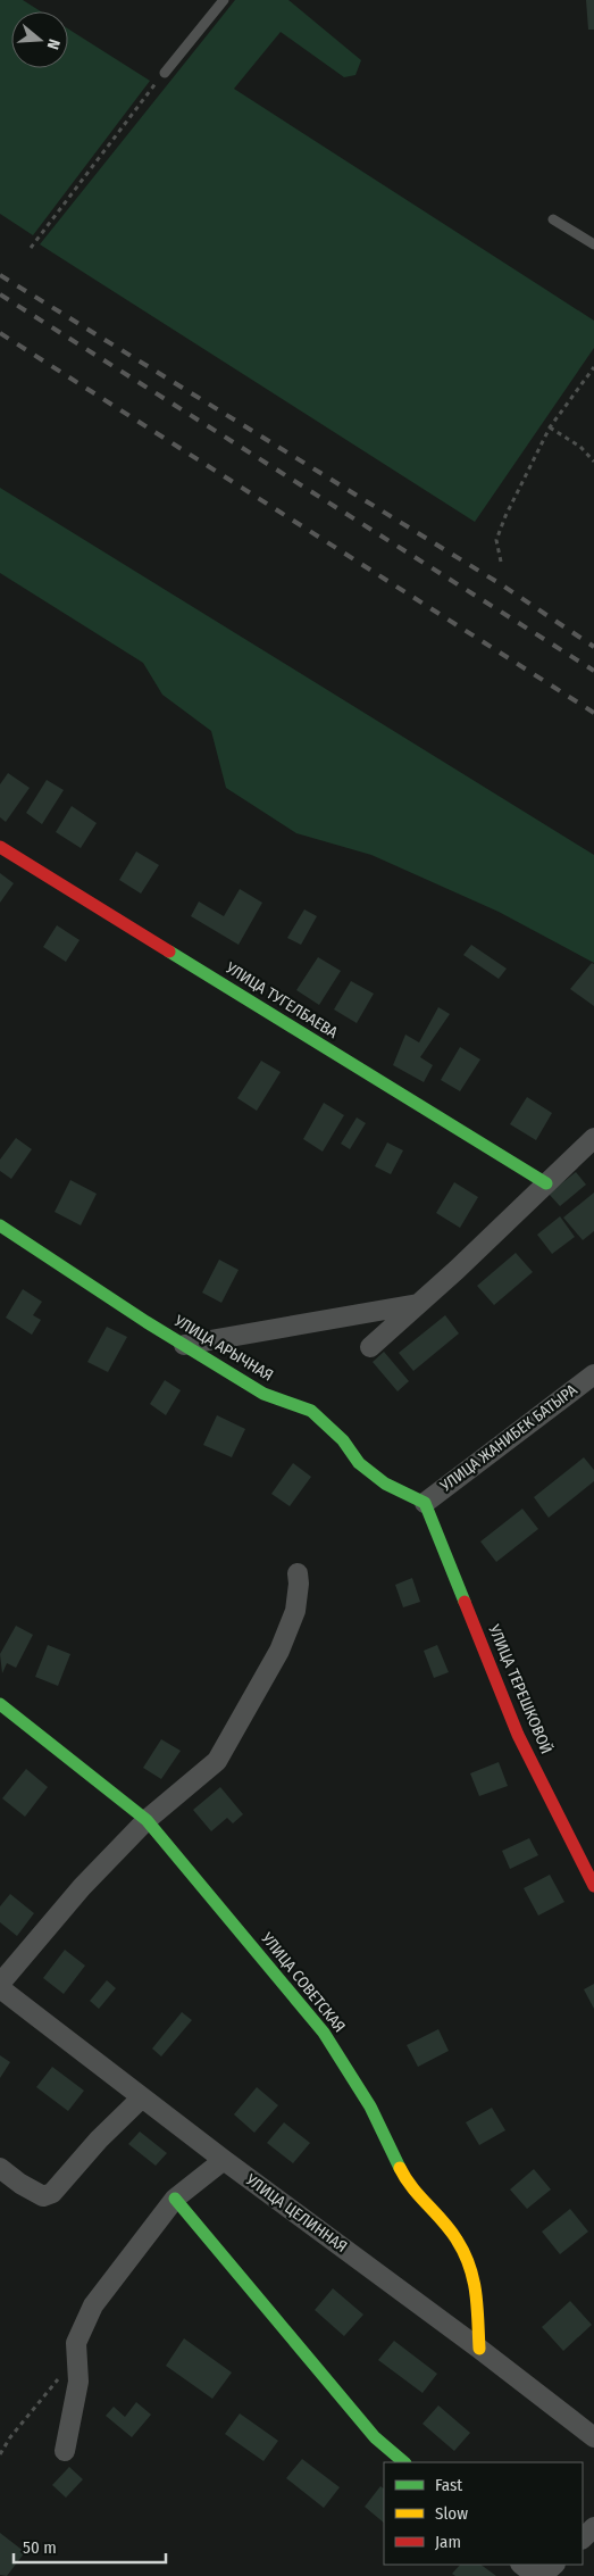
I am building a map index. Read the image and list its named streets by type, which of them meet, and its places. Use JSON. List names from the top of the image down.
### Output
{
  "streets": {
    "street": [
      "УЛИЦА ТУГЕЛБАЕВА",
      "УЛИЦА АРЫЧНАЯ",
      "УЛИЦА ЖАНИБЕК БАТЫРА",
      "УЛИЦА ТЕРЕШКОВОЙ",
      "УЛИЦА СОВЕТСКАЯ",
      "УЛИЦА ЦЕЛИННАЯ"
    ]
  },
  "crossings": [
    ["УЛИЦА АРЫЧНАЯ", "УЛИЦА ЖАНИБЕК БАТЫРА"],
    ["УЛИЦА АРЫЧНАЯ", "УЛИЦА ТЕРЕШКОВОЙ"],
    ["УЛИЦА ЖАНИБЕК БАТЫРА", "УЛИЦА ТЕРЕШКОВОЙ"],
    ["УЛИЦА СОВЕТСКАЯ", "УЛИЦА ЦЕЛИННАЯ"]
  ],
  "legend": ["Fast", "Slow", "Jam"],
  "scale_bar": "50 m",
  "north": "right"
}
